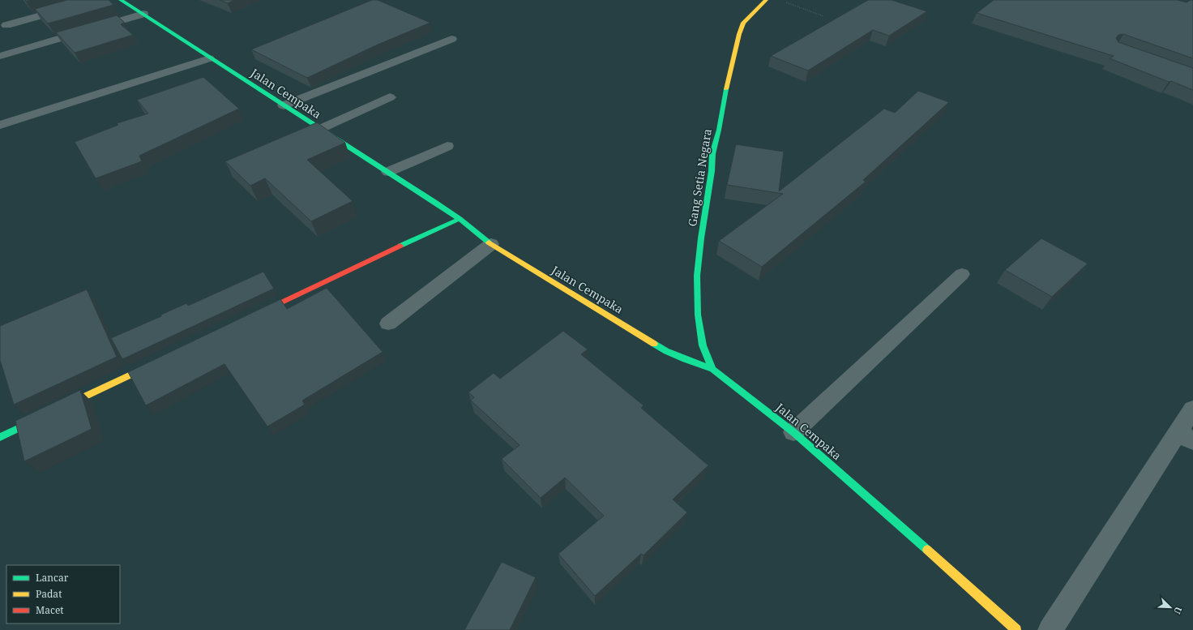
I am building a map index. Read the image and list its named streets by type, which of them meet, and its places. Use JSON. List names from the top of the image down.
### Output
{
  "streets": {
    "street": ["Jalan Cempaka", "Gang Setia Negara"]
  },
  "crossings": [
    ["Jalan Cempaka", "Gang Setia Negara"]
  ],
  "legend": ["Lancar", "Padat", "Macet"],
  "north": "bottom right"
}
